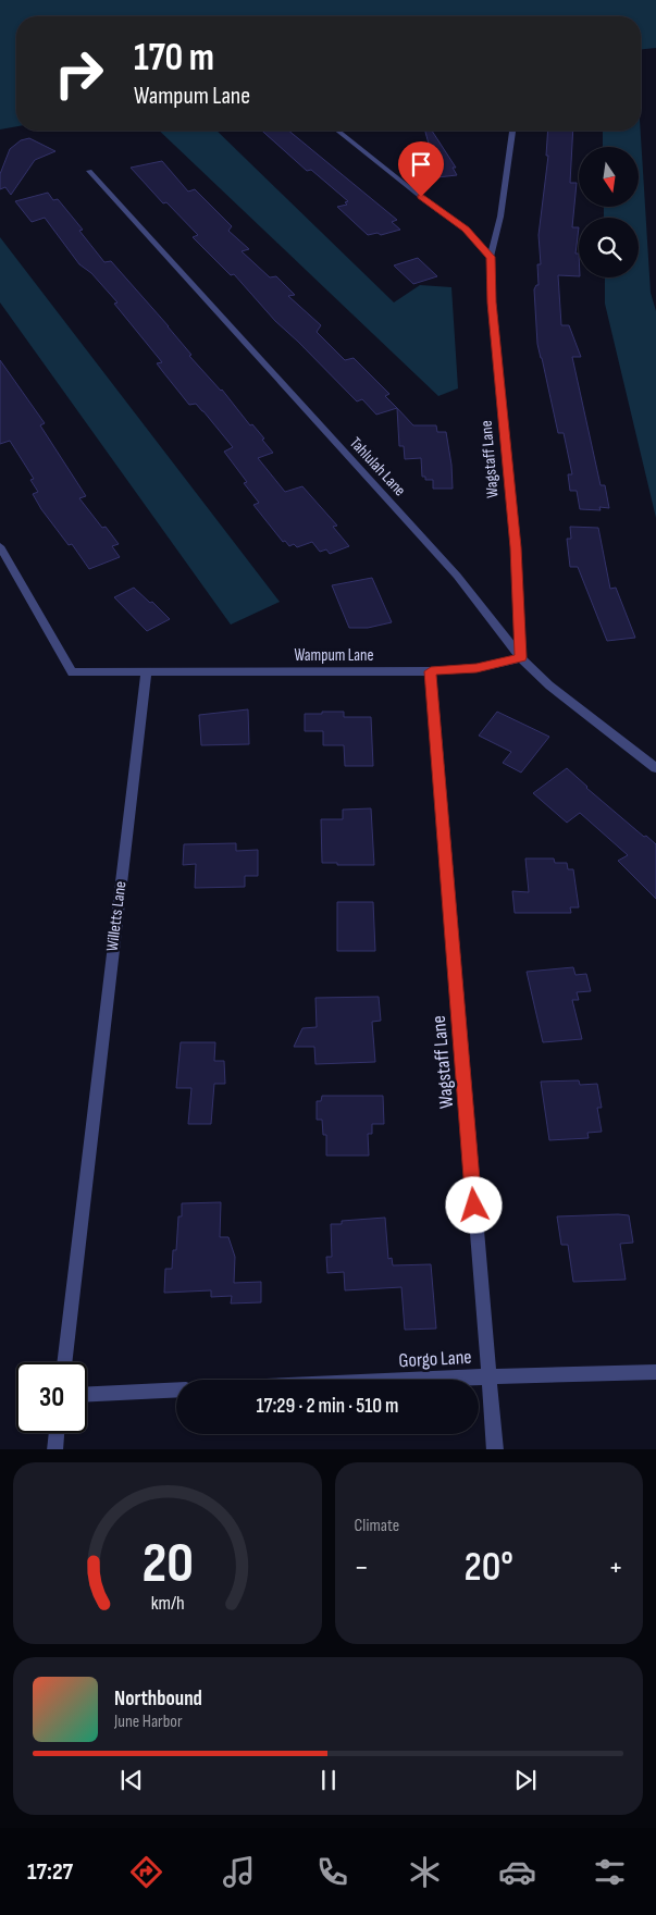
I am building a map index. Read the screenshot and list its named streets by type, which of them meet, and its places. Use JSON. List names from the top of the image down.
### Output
{
  "streets": {
    "street": [
      "Wagstaff Lane",
      "Tahlulah Lane",
      "Wampum Lane",
      "Willetts Lane",
      "Gorgo Lane"
    ]
  },
  "crossings": [
    ["Wagstaff Lane", "Tahlulah Lane"],
    ["Wagstaff Lane", "Wampum Lane"],
    ["Wagstaff Lane", "Gorgo Lane"],
    ["Tahlulah Lane", "Wampum Lane"],
    ["Wampum Lane", "Willetts Lane"]
  ],
  "north": "bottom",
  "page": {
    "turn": ["170 m", "Wampum Lane"],
    "limit": "30",
    "trip": "17:29 · 2 min · 510 m",
    "tile": "Climate",
    "heat": ["−", "20°", "+"],
    "song": ["Northbound", "June Harbor"],
    "tabs": "17:27",
    "gauge": ["20", "km/h"]
  }
}
